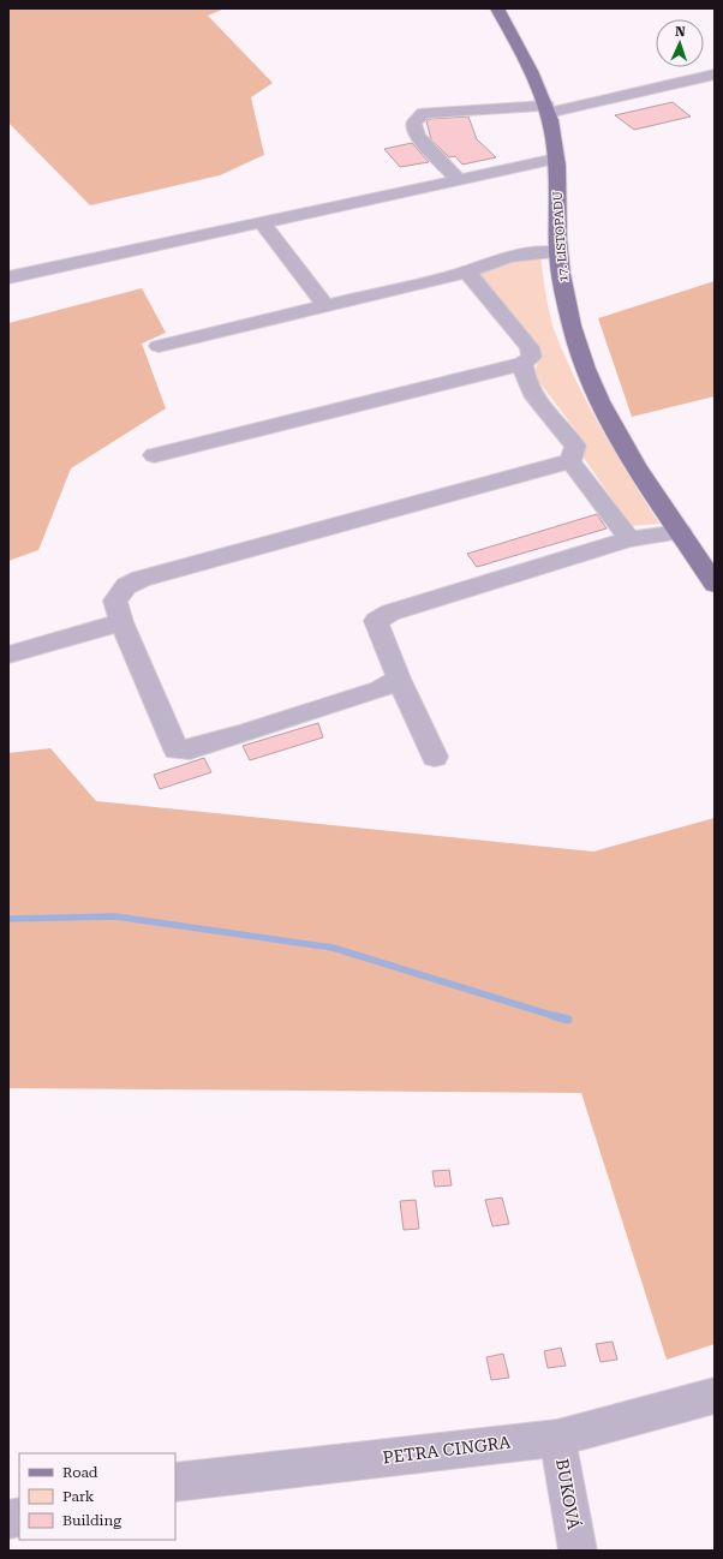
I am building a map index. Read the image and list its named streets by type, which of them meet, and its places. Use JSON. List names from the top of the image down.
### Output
{
  "streets": {
    "main road": ["17. LISTOPADU"],
    "street": ["PETRA CINGRA", "BUKOVÁ"]
  },
  "crossings": [
    ["PETRA CINGRA", "BUKOVÁ"]
  ],
  "legend": ["Road", "Park", "Building"],
  "north": "top"
}
